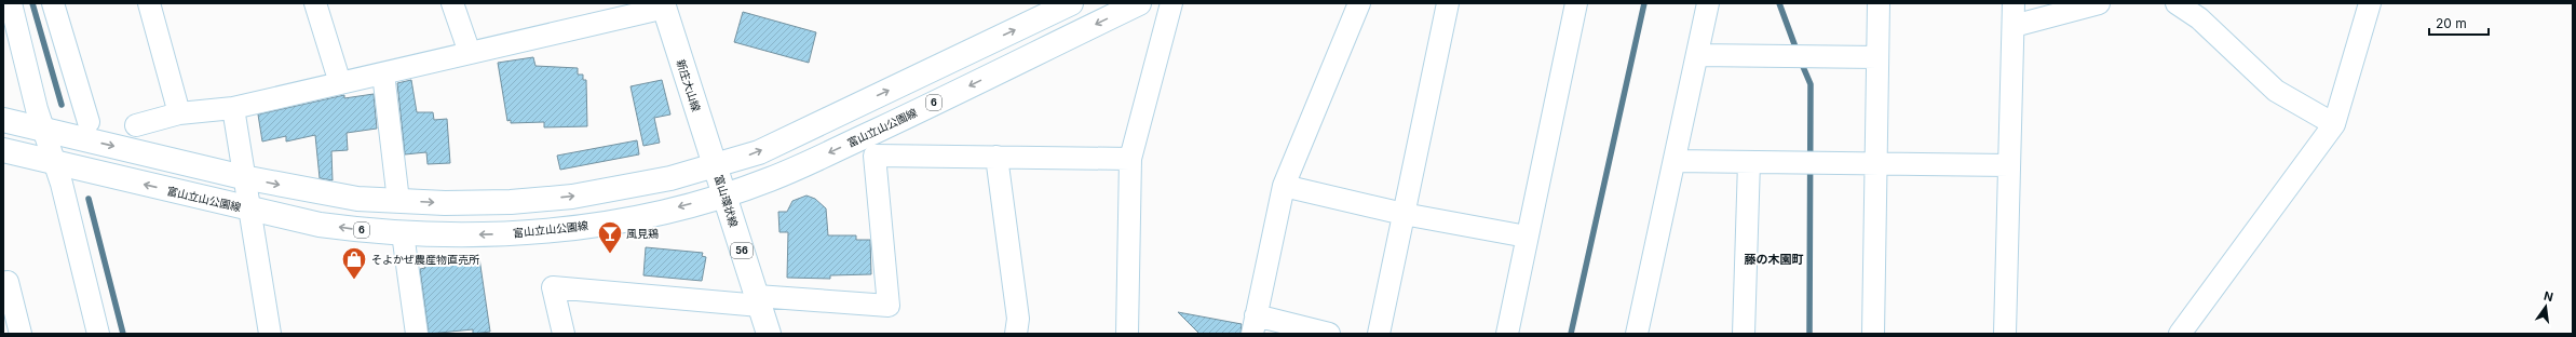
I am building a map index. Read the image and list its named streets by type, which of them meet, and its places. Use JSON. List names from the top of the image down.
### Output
{
  "streets": {
    "main road": [
      "新庄大山線",
      "6",
      "富山立山公園線",
      "富山環状線",
      "56"
    ]
  },
  "crossings": [
    ["新庄大山線", "富山環状線"],
    ["富山立山公園線", "富山環状線"]
  ],
  "districts": ["藤の木園町"],
  "places": {
    "bar": ["風見鶏"],
    "shop": ["そよかぜ農産物直売所"]
  },
  "scale_bar": "20 m",
  "north": "top"
}
